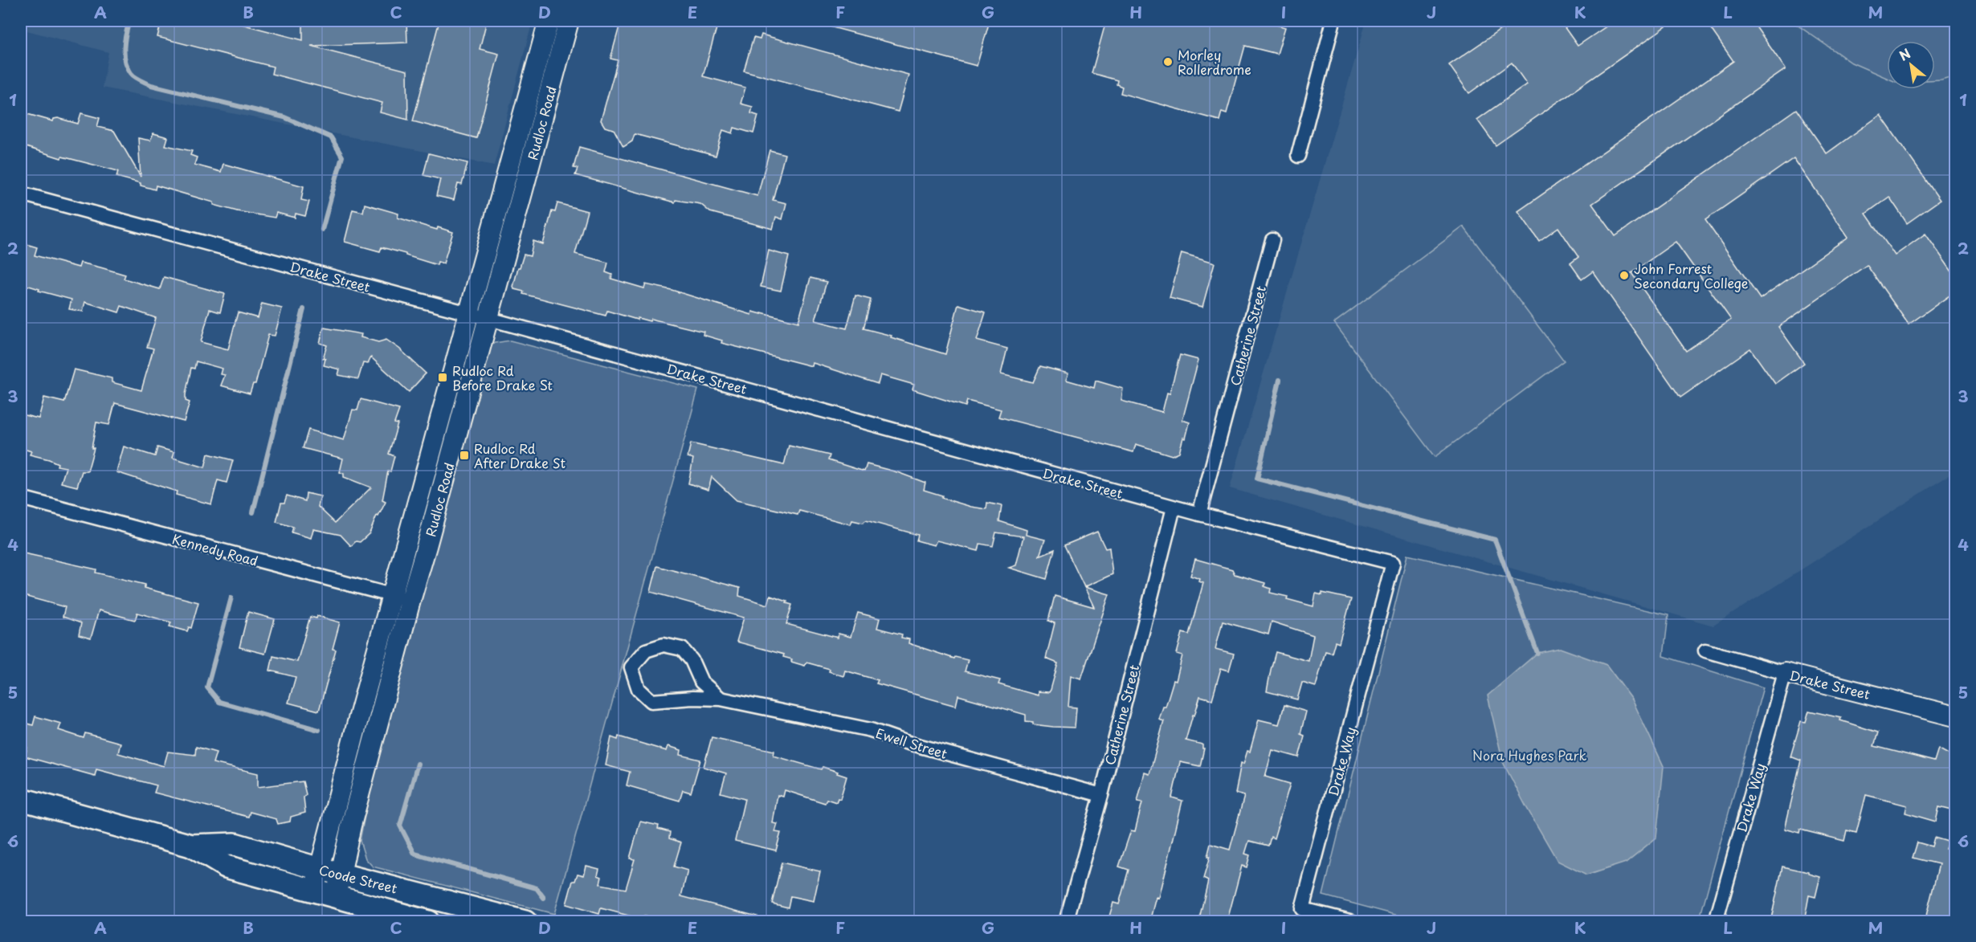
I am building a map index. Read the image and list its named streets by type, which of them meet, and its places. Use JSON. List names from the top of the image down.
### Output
{
  "streets": {
    "main road": ["Rudloc Road", "Drake Street", "Coode Street"],
    "street": [
      "Catherine Street",
      "Kennedy Road",
      "Ewell Street",
      "Drake Way"
    ]
  },
  "crossings": [
    ["Rudloc Road", "Drake Street"],
    ["Rudloc Road", "Kennedy Road"],
    ["Rudloc Road", "Coode Street"],
    ["Drake Street", "Catherine Street"],
    ["Drake Street", "Drake Way"],
    ["Catherine Street", "Ewell Street"]
  ],
  "parks": ["Nora Hughes Park"],
  "places": {
    "other": ["Morley Rollerdrome", "John Forrest Secondary College"],
    "transit": ["Rudloc Rd Before Drake St", "Rudloc Rd After Drake St"]
  },
  "north": "top left",
  "grid": {
    "columns": [
      "A",
      "B",
      "C",
      "D",
      "E",
      "F",
      "G",
      "H",
      "I",
      "J",
      "K",
      "L",
      "M"
    ],
    "rows": [
      "1",
      "2",
      "3",
      "4",
      "5",
      "6"
    ]
  }
}
